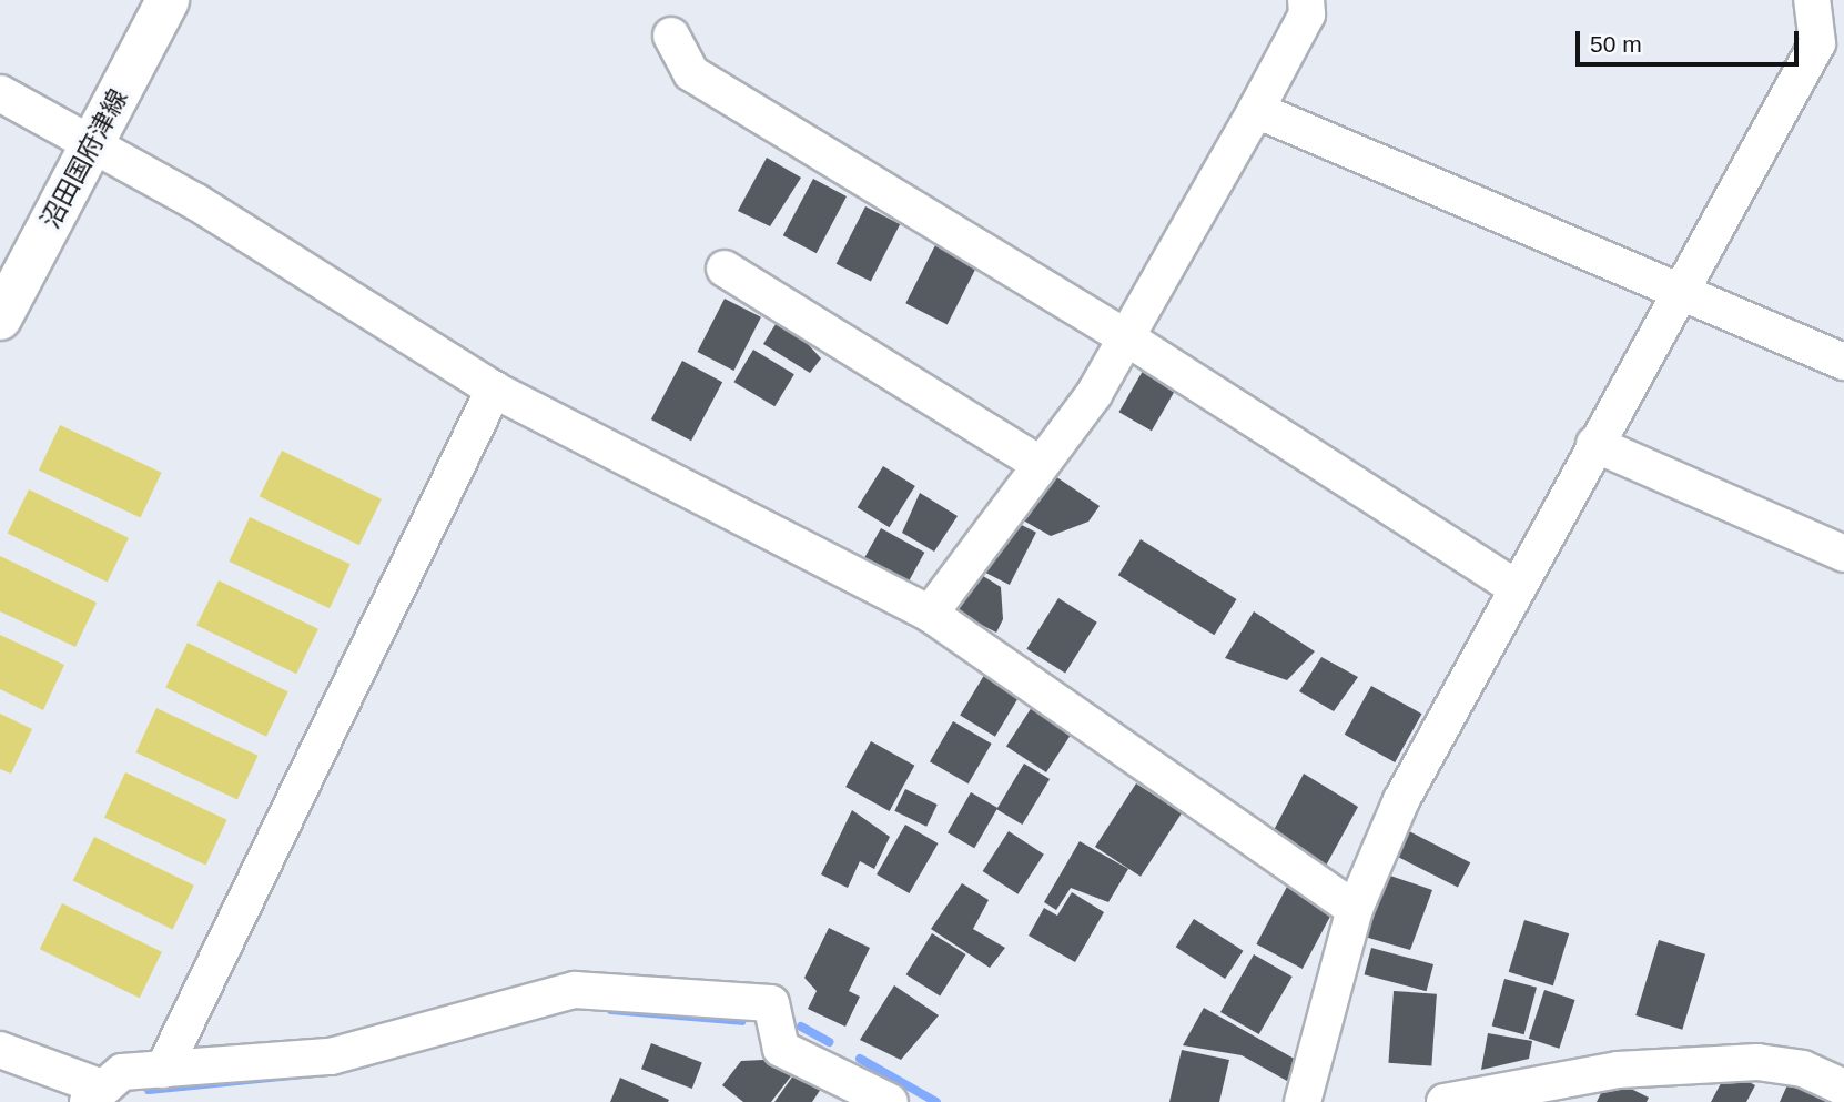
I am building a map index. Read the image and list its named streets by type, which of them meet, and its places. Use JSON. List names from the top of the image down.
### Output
{
  "streets": {
    "main road": ["沼田国府津線"]
  },
  "scale_bar": "50 m"
}
